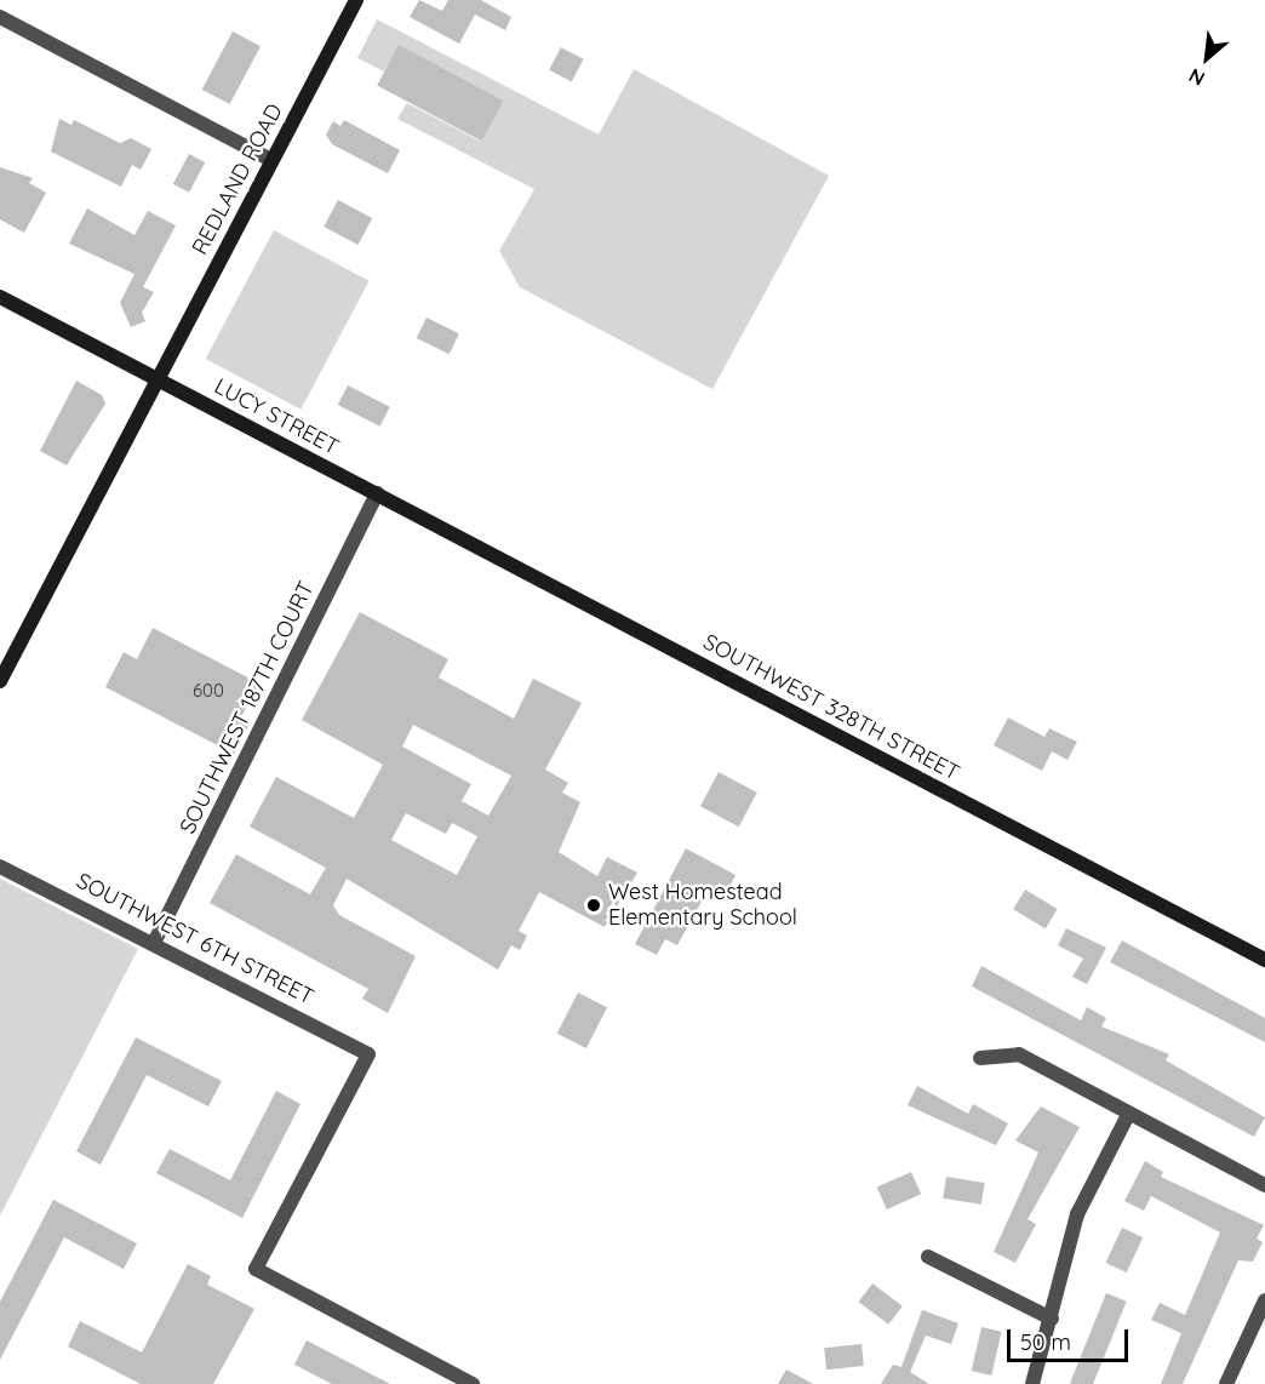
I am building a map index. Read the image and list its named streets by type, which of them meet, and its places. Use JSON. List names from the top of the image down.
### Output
{
  "streets": {
    "street": [
      "REDLAND ROAD",
      "LUCY STREET",
      "SOUTHWEST 187TH COURT",
      "SOUTHWEST 328TH STREET",
      "SOUTHWEST 6TH STREET"
    ]
  },
  "crossings": [
    ["REDLAND ROAD", "LUCY STREET"],
    ["LUCY STREET", "SOUTHWEST 187TH COURT"],
    ["LUCY STREET", "SOUTHWEST 328TH STREET"],
    ["SOUTHWEST 187TH COURT", "SOUTHWEST 328TH STREET"],
    ["SOUTHWEST 187TH COURT", "SOUTHWEST 6TH STREET"]
  ],
  "places": ["West Homestead Elementary School"],
  "house_numbers": ["600"],
  "scale_bar": "50 m",
  "north": "bottom left"
}
